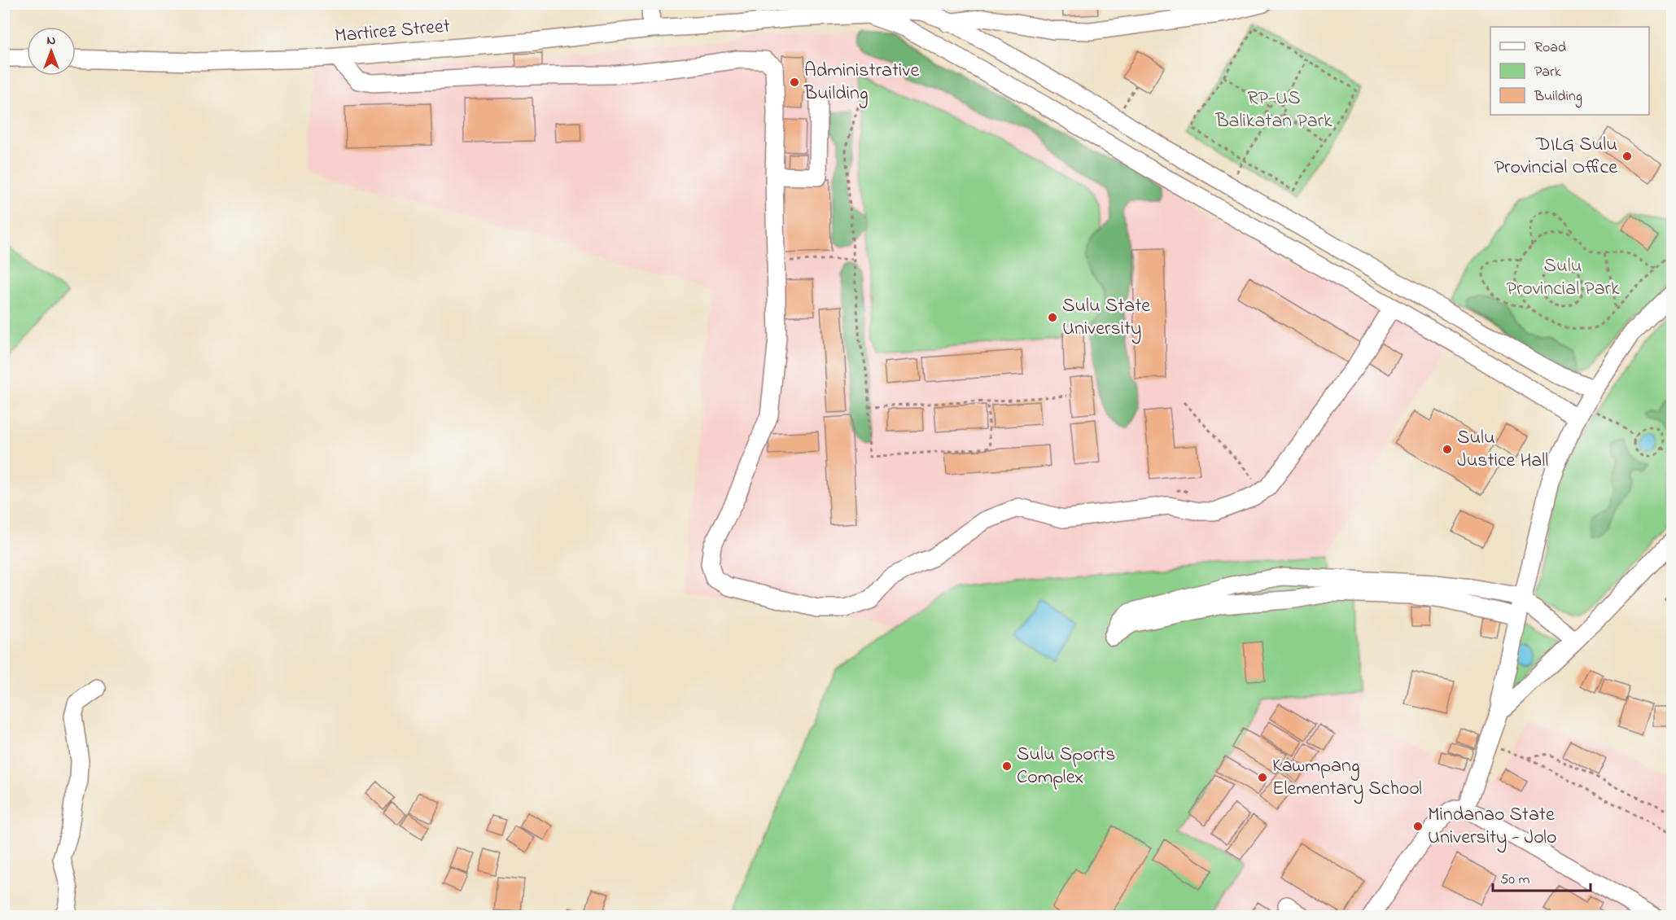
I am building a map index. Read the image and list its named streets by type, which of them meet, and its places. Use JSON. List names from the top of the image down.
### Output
{
  "streets": {
    "street": ["Martirez Street"]
  },
  "parks": ["RP-US Balikatan Park", "Sulu Provincial Park"],
  "places": [
    "Administrative Building",
    "DILG Sulu Provincial Office",
    "Sulu State University",
    "Sulu Justice Hall",
    "Sulu Sports Complex",
    "Kawmpang Elementary School",
    "Mindanao State University - Jolo"
  ],
  "legend": ["Road", "Park", "Building"],
  "scale_bar": "50 m",
  "north": "top"
}
